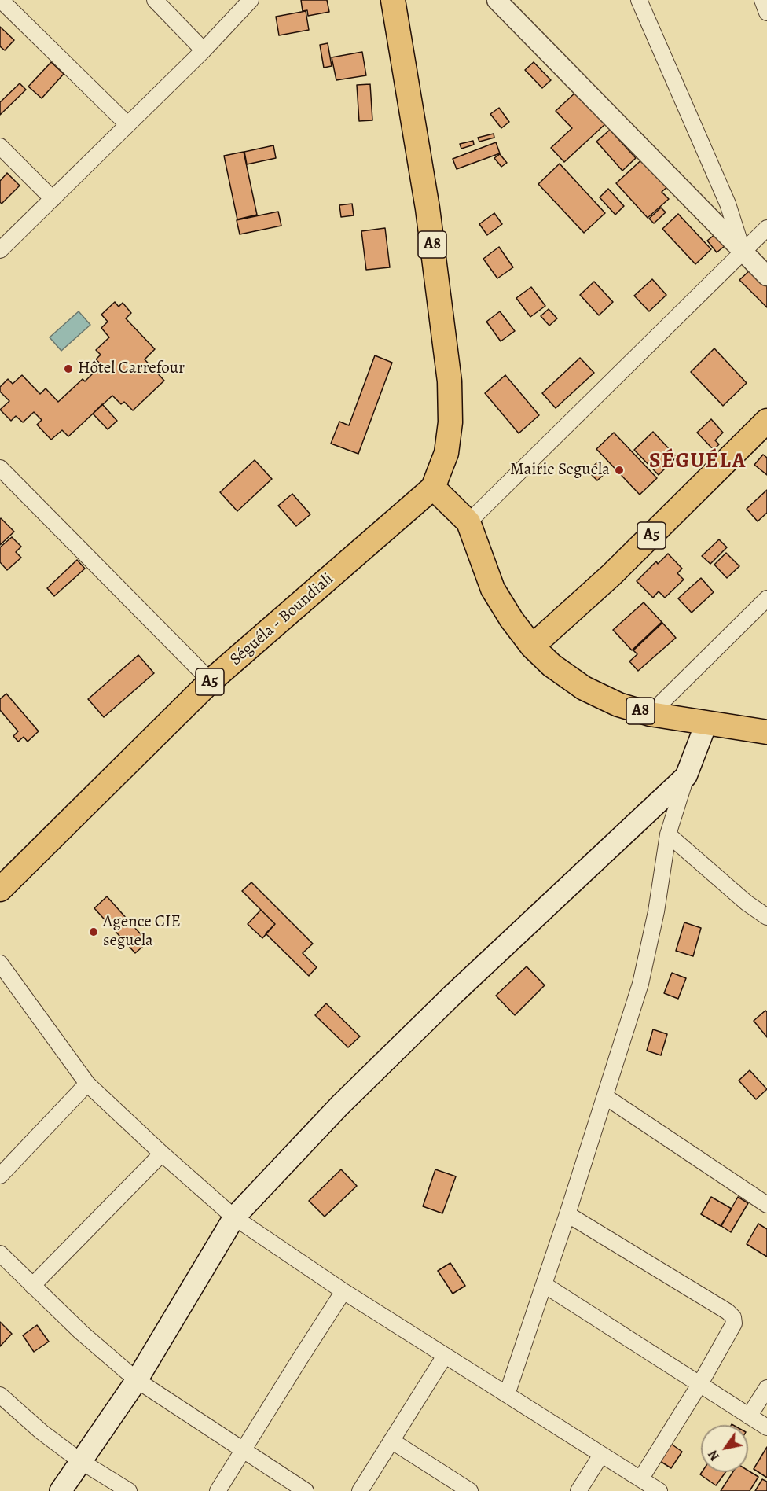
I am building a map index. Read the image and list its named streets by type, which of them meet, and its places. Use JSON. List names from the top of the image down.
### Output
{
  "streets": {
    "main road": ["A8", "A5", "Séguéla - Boundiali"]
  },
  "crossings": [
    ["A8", "A5"],
    ["A8", "Séguéla - Boundiali"]
  ],
  "districts": ["SÉGUÉLA"],
  "places": ["Hôtel Carrefour", "Mairie Seguela", "Agence CIE seguela"],
  "north": "bottom left"
}
